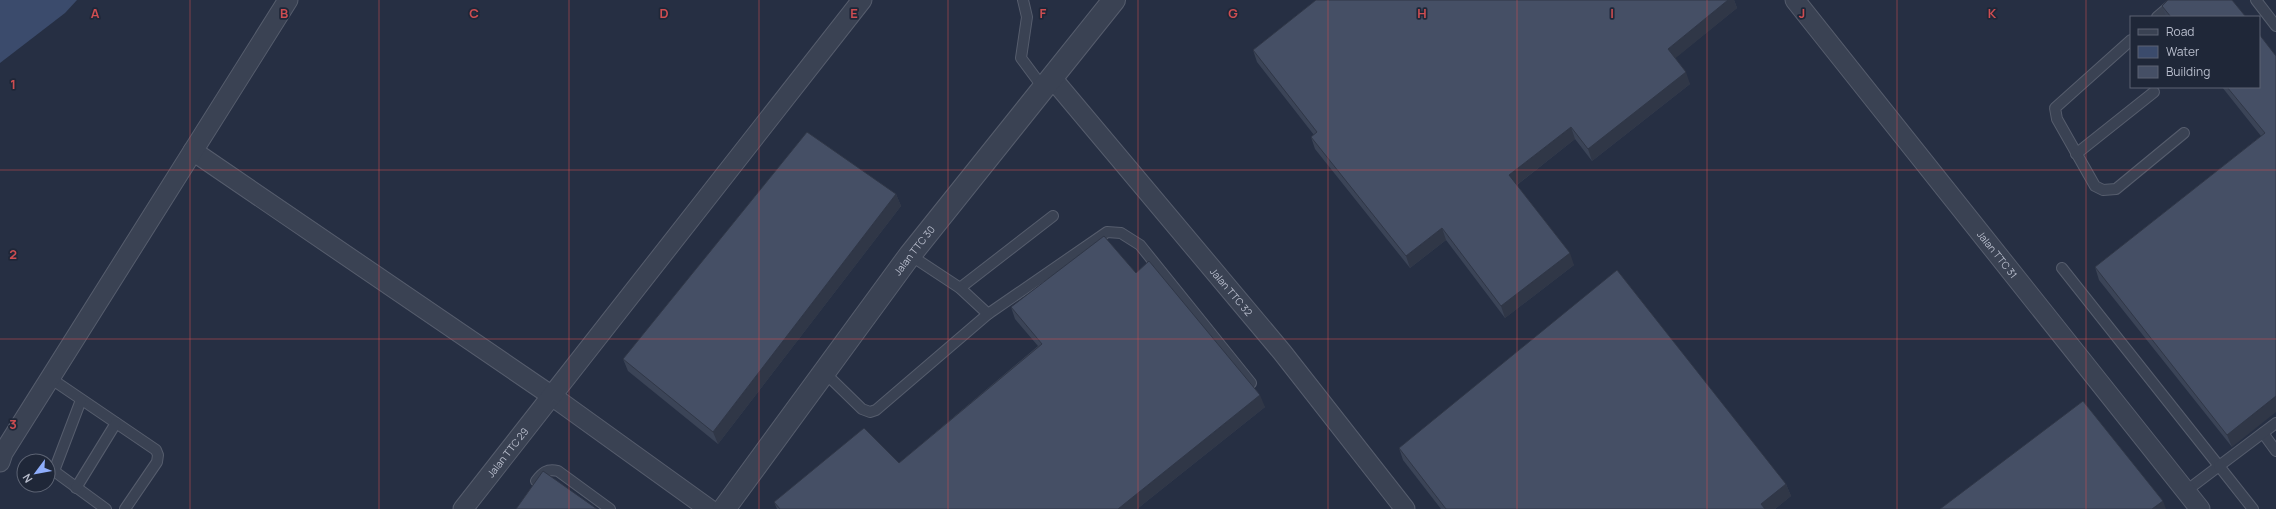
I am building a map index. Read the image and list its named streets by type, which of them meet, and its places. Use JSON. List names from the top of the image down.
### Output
{
  "streets": {
    "street": [
      "Jalan TTC 30",
      "Jalan TTC 31",
      "Jalan TTC 32",
      "Jalan TTC 29"
    ]
  },
  "crossings": [
    ["Jalan TTC 30", "Jalan TTC 32"]
  ],
  "legend": ["Road", "Water", "Building"],
  "north": "bottom left",
  "grid": {
    "columns": [
      "A",
      "B",
      "C",
      "D",
      "E",
      "F",
      "G",
      "H",
      "I",
      "J",
      "K"
    ],
    "rows": ["1", "2", "3"]
  }
}
